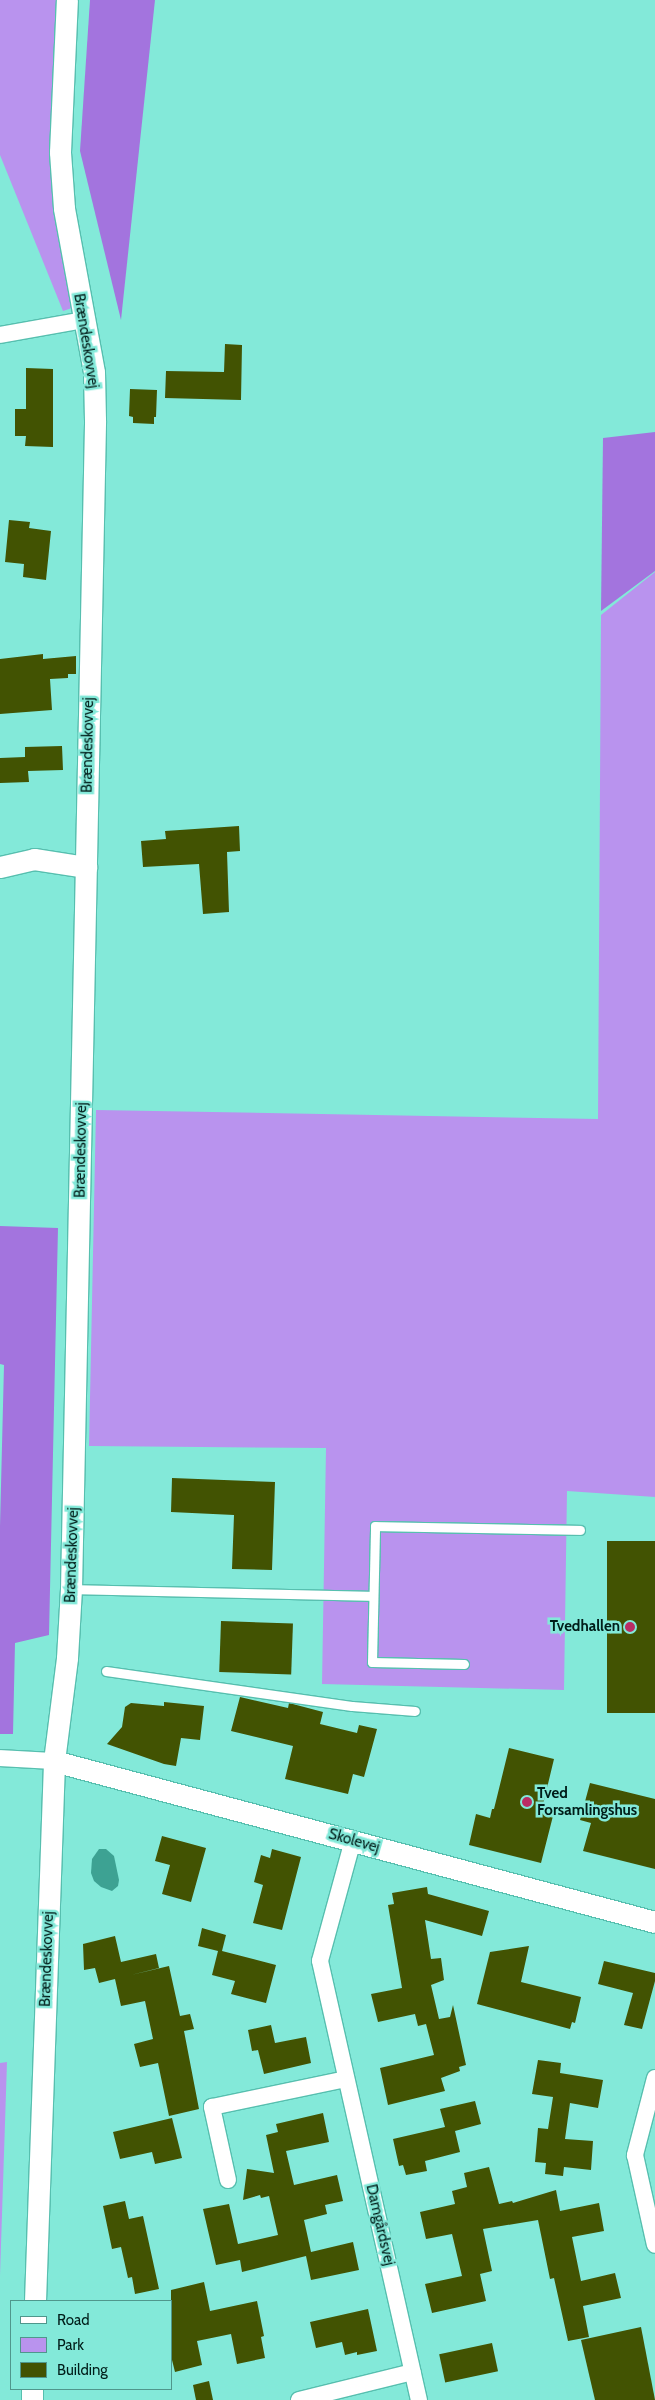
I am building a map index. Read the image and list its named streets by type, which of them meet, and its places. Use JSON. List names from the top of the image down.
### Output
{
  "streets": {
    "street": ["Brændeskovvej", "Skolevej", "Damgårdsvej"]
  },
  "crossings": [
    ["Brændeskovvej", "Skolevej"],
    ["Skolevej", "Damgårdsvej"]
  ],
  "places": ["Tvedhallen", "Tved Forsamlingshus"],
  "legend": ["Road", "Park", "Building"]
}
